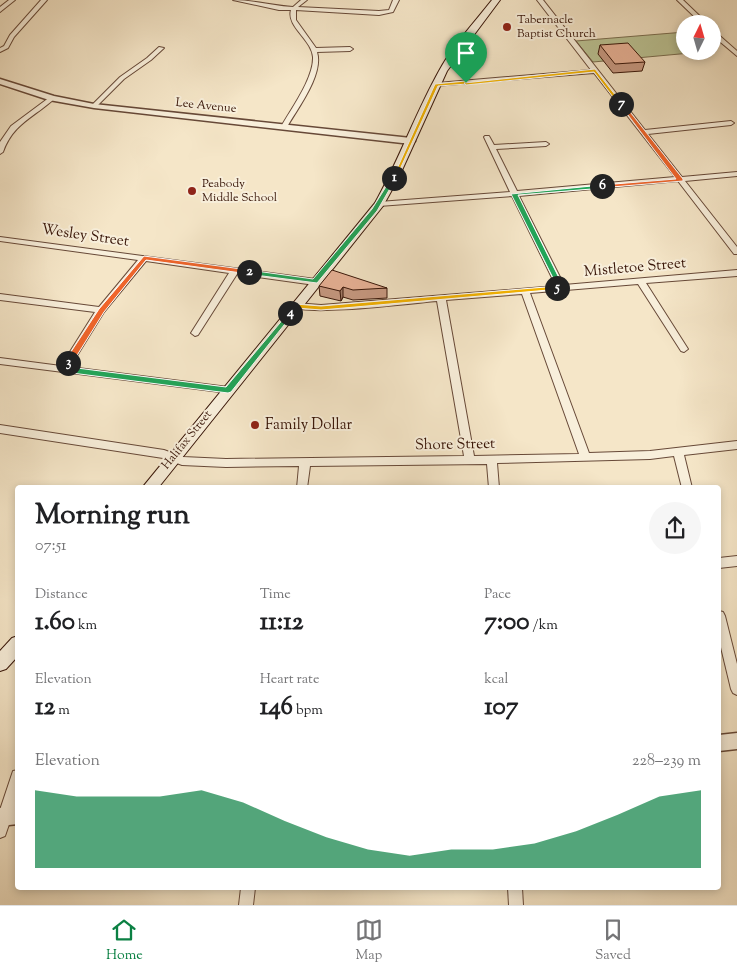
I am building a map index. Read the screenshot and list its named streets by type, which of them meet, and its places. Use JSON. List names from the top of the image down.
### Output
{
  "streets": {
    "main road": ["Halifax Street"],
    "street": [
      "Lee Avenue",
      "Wesley Street",
      "Mistletoe Street",
      "Shore Street"
    ]
  },
  "crossings": [
    ["Lee Avenue", "Halifax Street"],
    ["Wesley Street", "Halifax Street"],
    ["Mistletoe Street", "Halifax Street"],
    ["Halifax Street", "Shore Street"]
  ],
  "places": ["Tabernacle Baptist Church", "Peabody Middle School", "Family Dollar"],
  "north": "top",
  "page": {
    "pins": [
      "7",
      "1",
      "6",
      "2",
      "5",
      "4",
      "3"
    ],
    "heading": ["Morning run", "07:51"],
    "stats": [
      ["Distance", "1.60 km"],
      ["Time", "11:12"],
      ["Pace", "7:00 /km"],
      ["Elevation", "12 m"],
      ["Heart rate", "146 bpm"],
      ["kcal", "107"]
    ],
    "chart": ["Elevation", "228–239 m"],
    "tabs": ["Home", "Map", "Saved"]
  }
}
